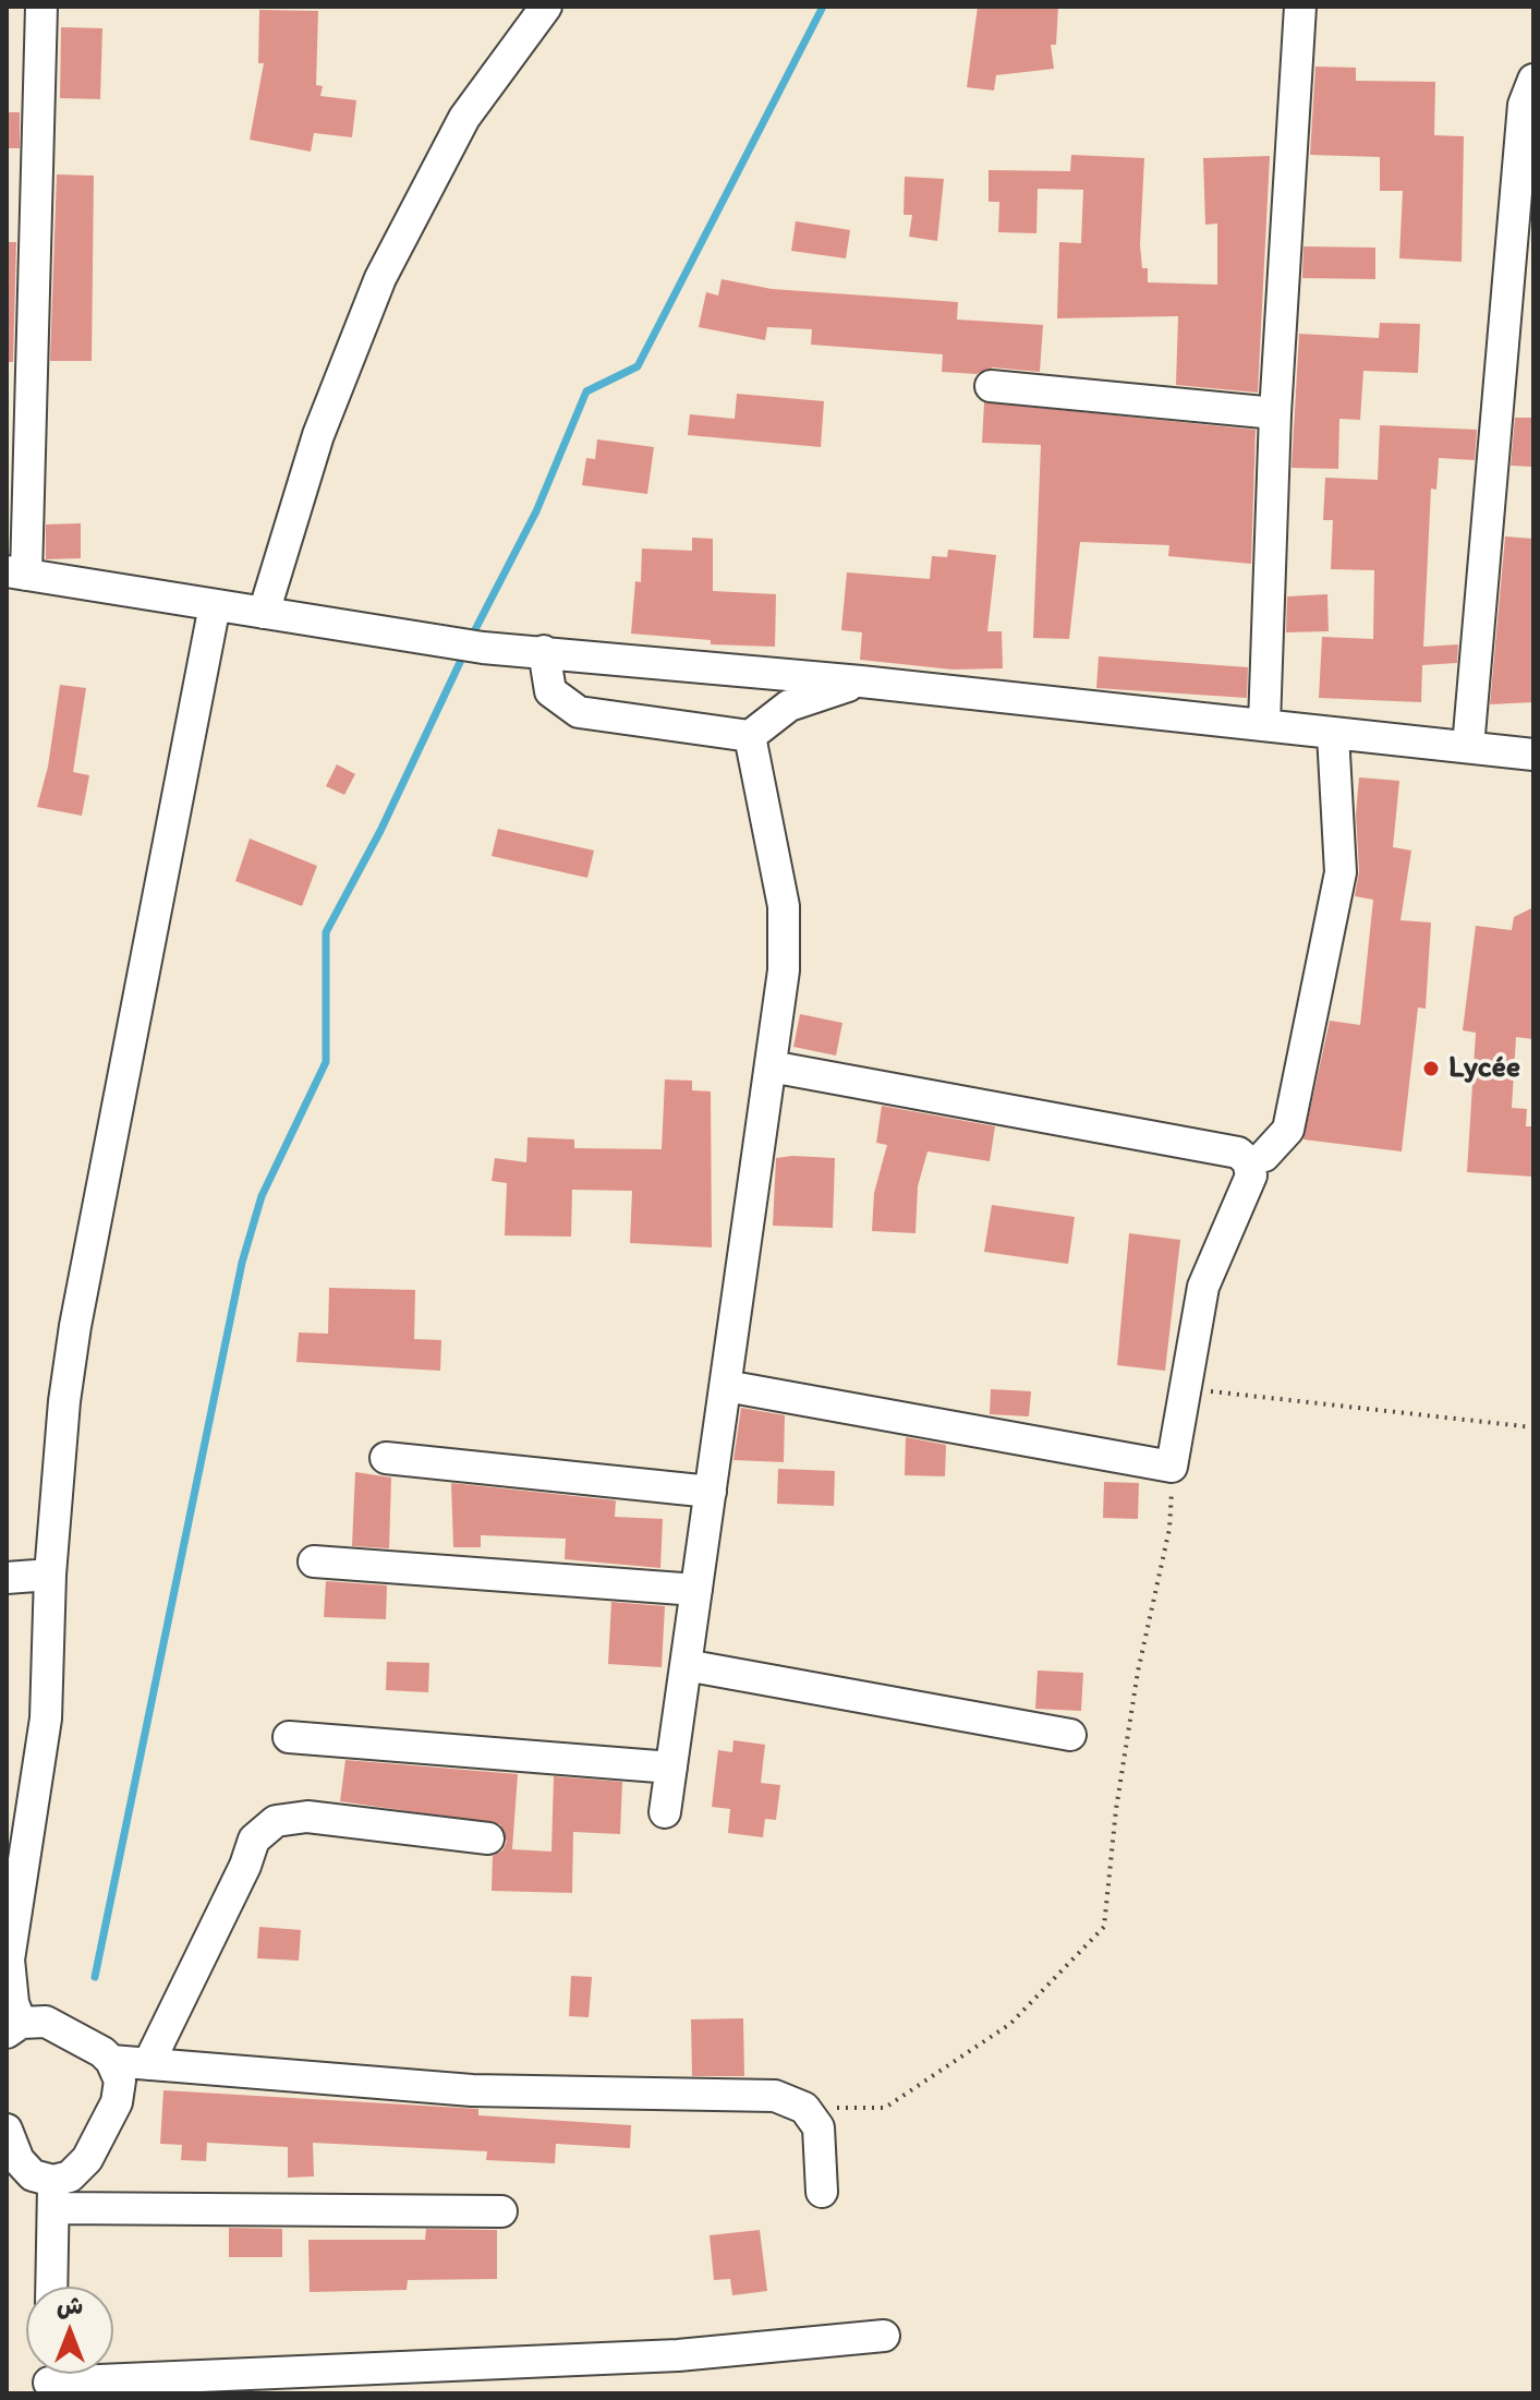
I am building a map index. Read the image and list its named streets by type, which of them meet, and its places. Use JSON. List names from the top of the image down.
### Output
{
  "places": ["Lycée"],
  "north": "top"
}
